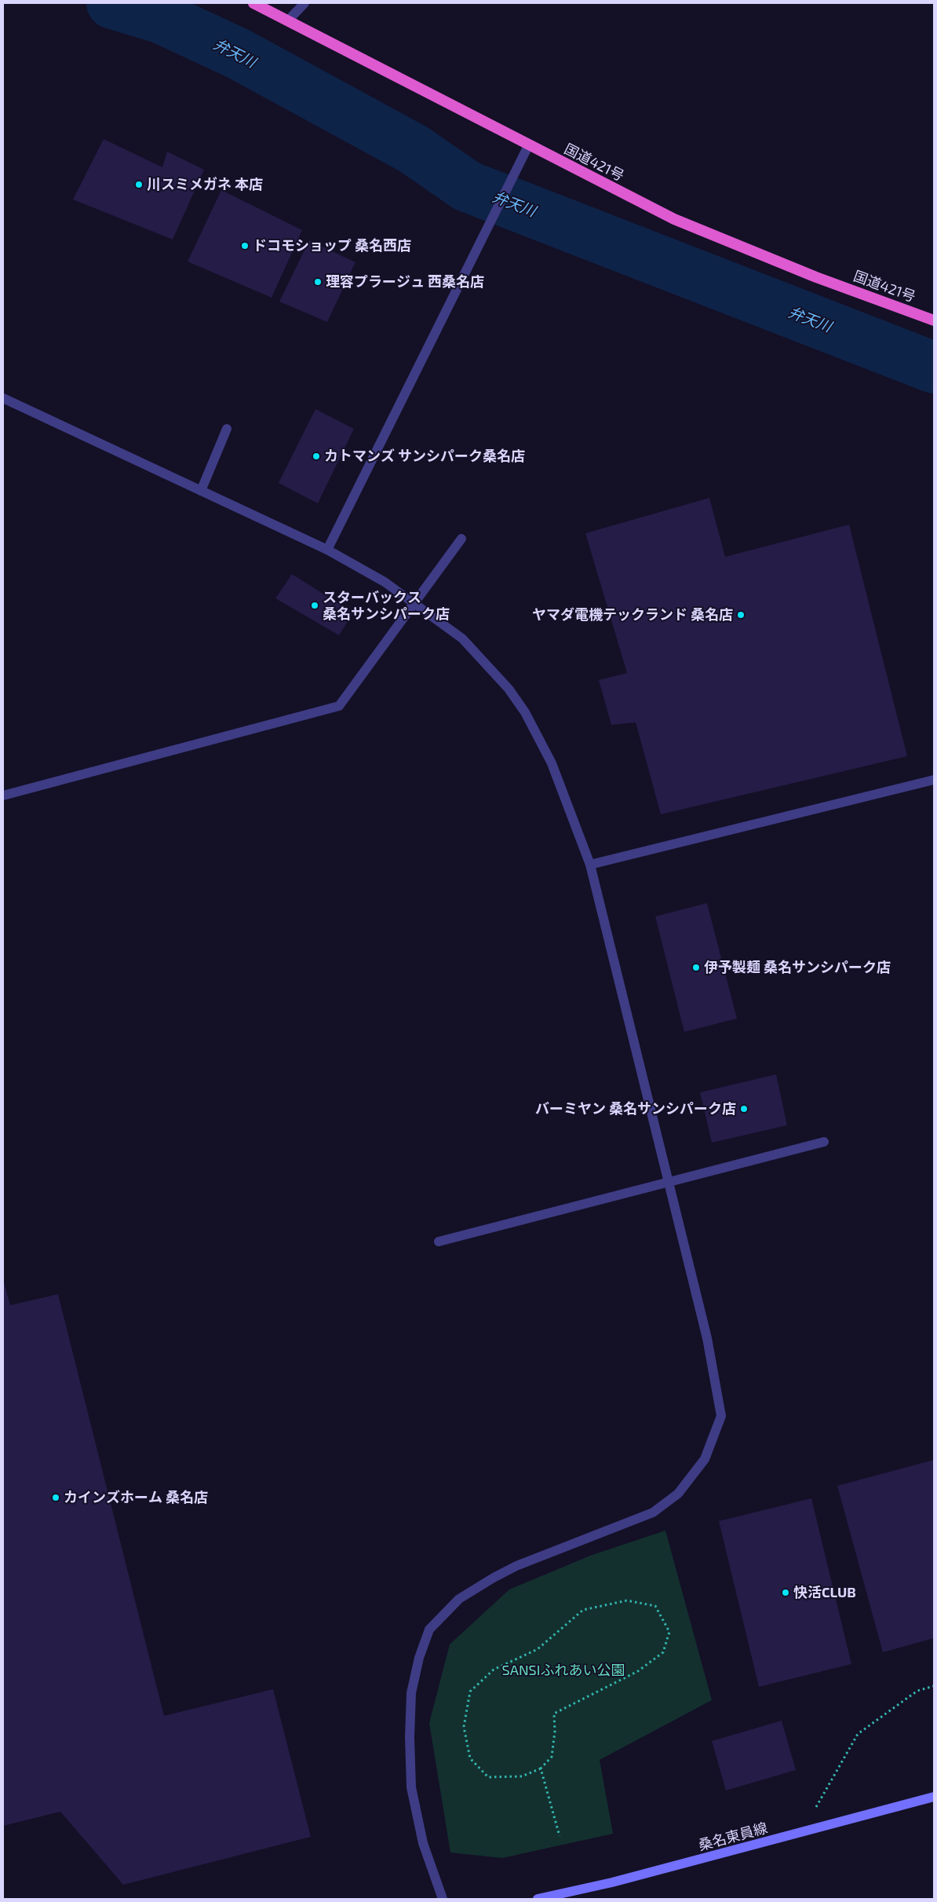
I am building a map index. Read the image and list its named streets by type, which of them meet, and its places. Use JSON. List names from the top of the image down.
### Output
{
  "streets": {
    "highway": ["国道421号"],
    "main road": ["桑名東員線"]
  },
  "water": ["弁天川"],
  "parks": ["SANSIふれあい公園"],
  "places": [
    "川スミメガネ 本店",
    "ドコモショップ 桑名西店",
    "理容プラージュ 西桑名店",
    "カトマンズ サンシパーク桑名店",
    "スターバックス 桑名サンシパーク店",
    "ヤマダ電機テックランド 桑名店",
    "伊予製麺 桑名サンシパーク店",
    "バーミヤン 桑名サンシパーク店",
    "カインズホーム 桑名店",
    "快活CLUB"
  ]
}
